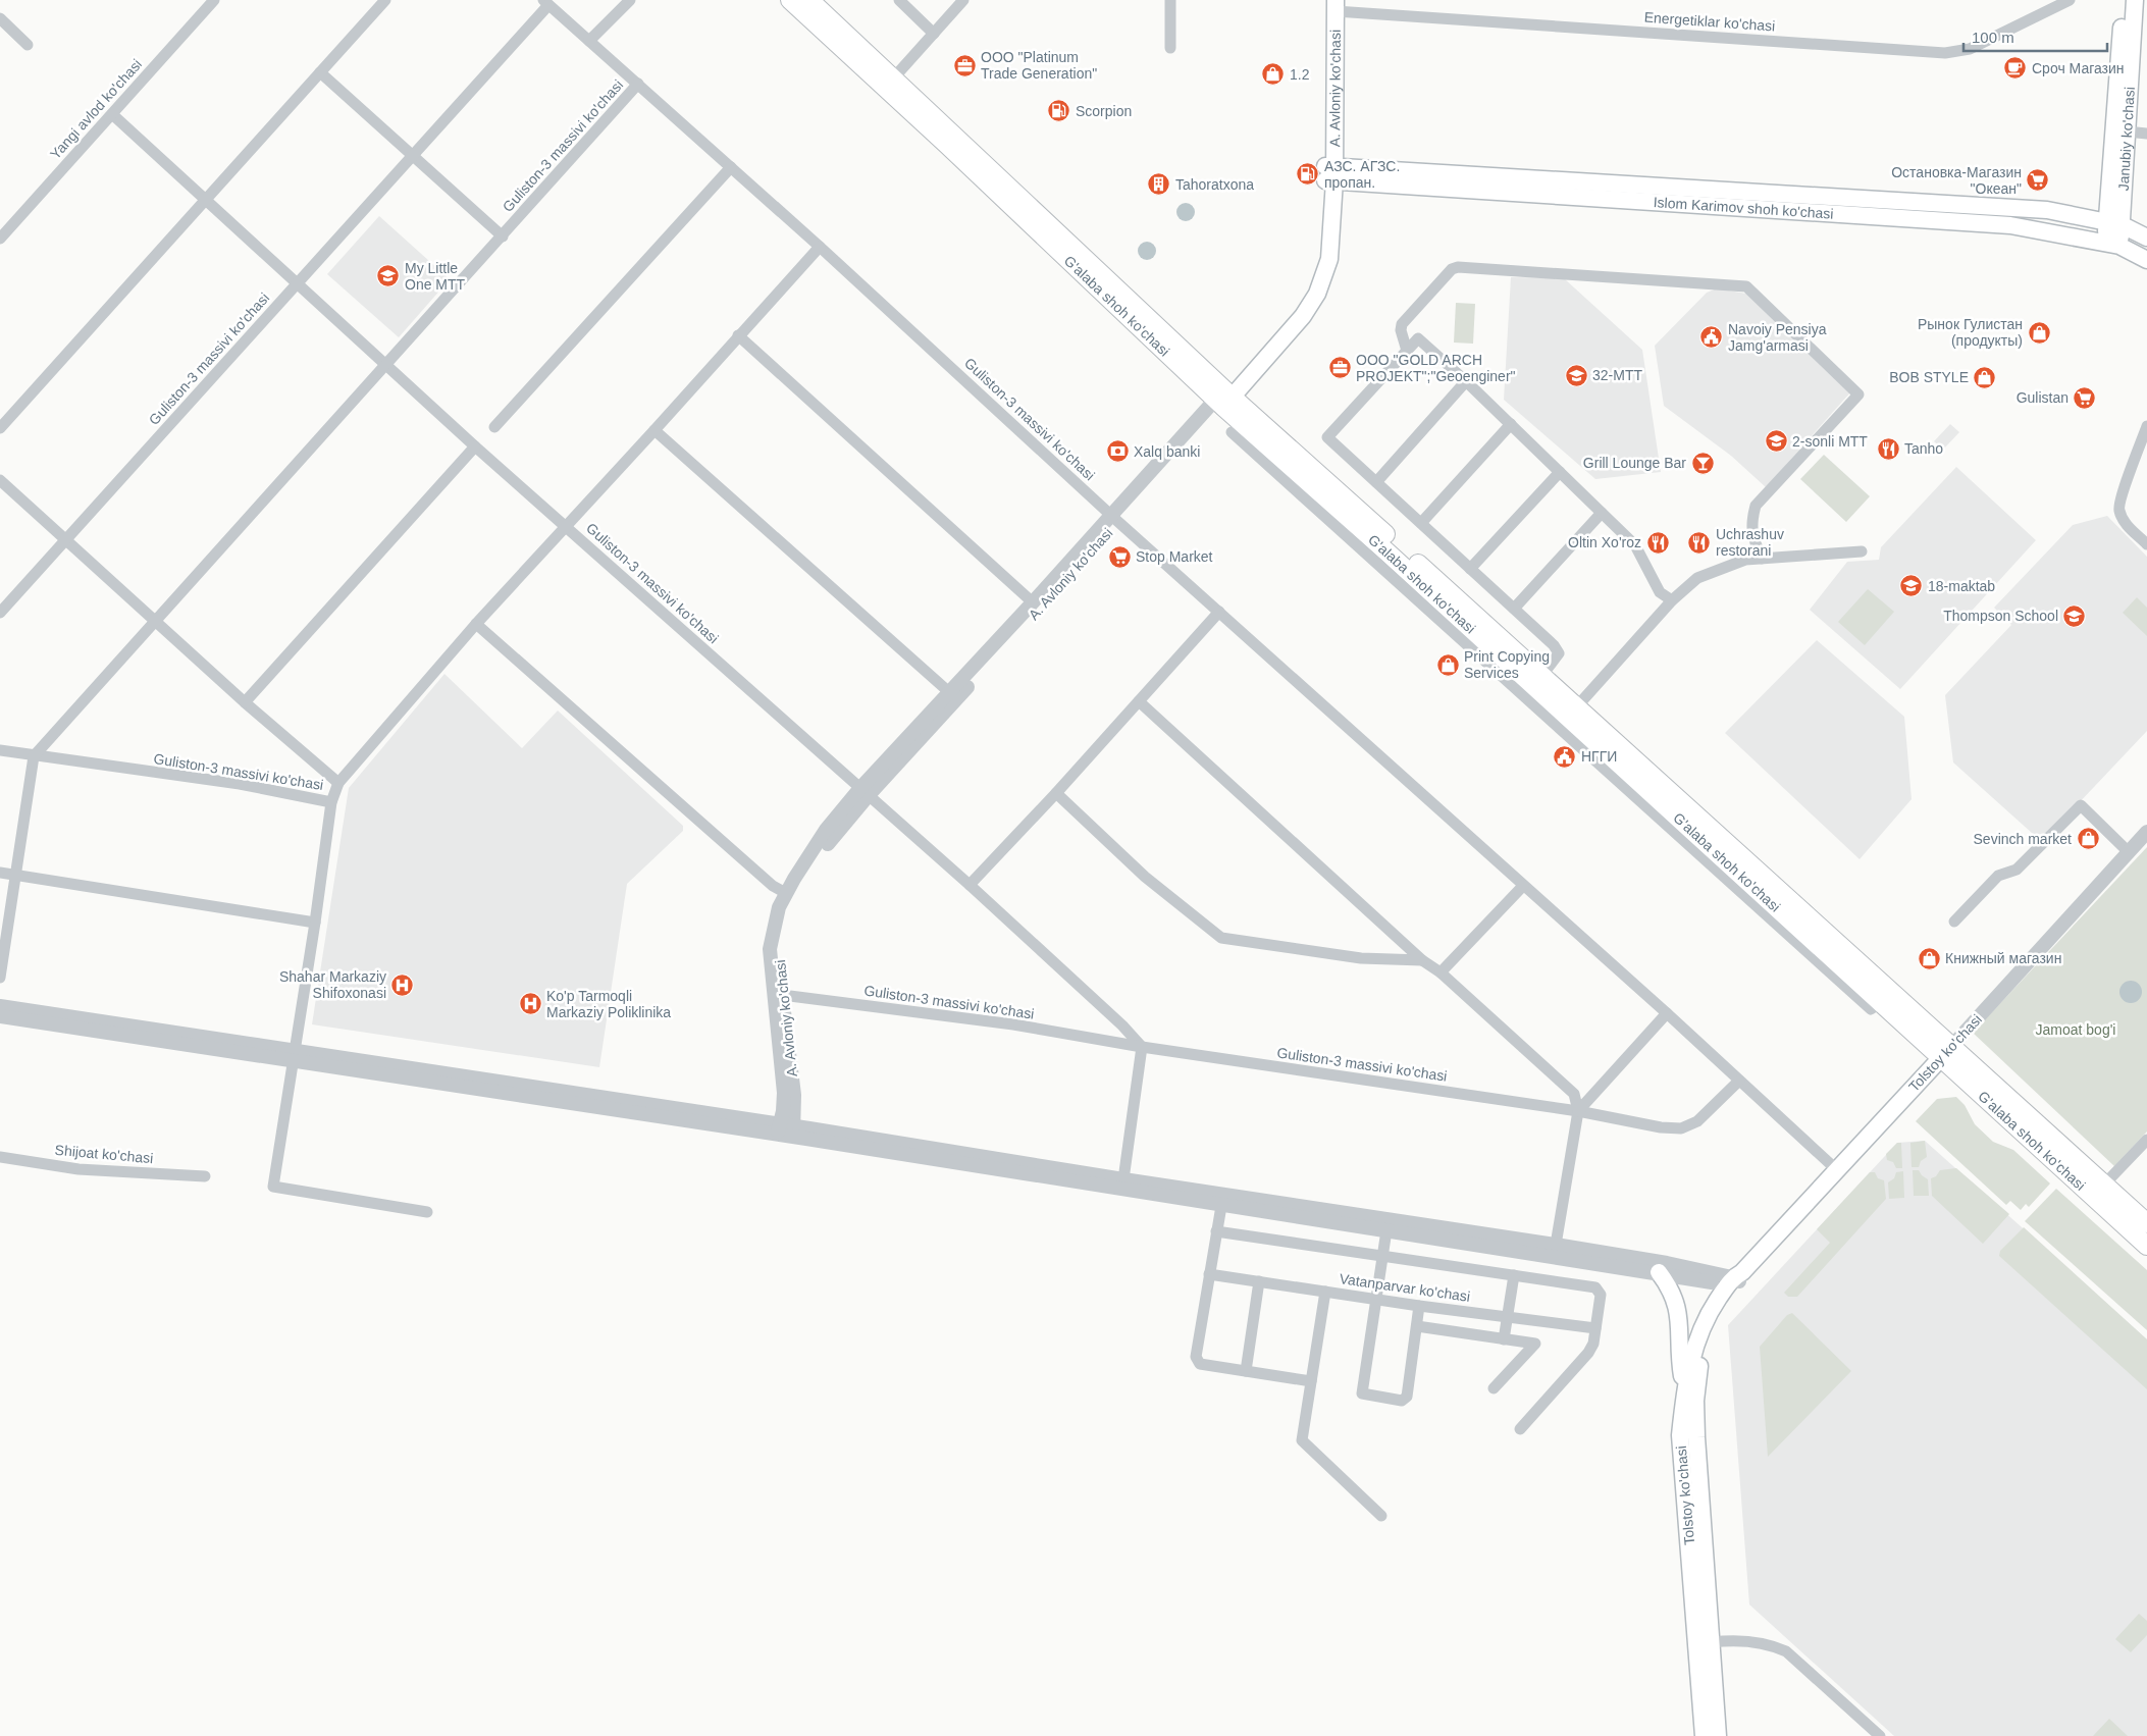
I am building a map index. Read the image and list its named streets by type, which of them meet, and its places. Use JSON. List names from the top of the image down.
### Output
{
  "streets": {
    "main road": [
      "A. Avloniy ko'chasi",
      "Janubiy ko'chasi",
      "Islom Karimov shoh ko'chasi",
      "G'alaba shoh ko'chasi",
      "Tolstoy ko'chasi"
    ],
    "street": [
      "Energetiklar ko'chasi",
      "Yangi avlod ko'chasi",
      "Guliston-3 massivi ko'chasi",
      "Shijoat ko'chasi",
      "Vatanparvar ko'chasi"
    ]
  },
  "crossings": [
    ["Energetiklar ko'chasi", "A. Avloniy ko'chasi"],
    ["A. Avloniy ko'chasi", "Guliston-3 massivi ko'chasi"],
    ["A. Avloniy ko'chasi", "Islom Karimov shoh ko'chasi"],
    ["A. Avloniy ko'chasi", "G'alaba shoh ko'chasi"],
    ["Yangi avlod ko'chasi", "Guliston-3 massivi ko'chasi"],
    ["Janubiy ko'chasi", "Islom Karimov shoh ko'chasi"],
    ["Guliston-3 massivi ko'chasi", "Tolstoy ko'chasi"],
    ["G'alaba shoh ko'chasi", "Tolstoy ko'chasi"]
  ],
  "parks": ["Jamoat bog'i"],
  "places": {
    "office": ["OOO \"Platinum Trade Generation\"", "ООО \"GOLD ARCH PROJEKT\";\"Geoenginer\""],
    "cafe": ["Сроч Магазин"],
    "shop": [
      "1.2",
      "Рынок Гулистан (продукты)",
      "BOB STYLE",
      "Print Copying Services",
      "Sevinch market",
      "Книжный магазин"
    ],
    "fuel station": ["Scorpion", "АЗС. АГЗС. пропан."],
    "supermarket": ["Остановка-Магазин \"Океан\"", "Gulistan", "Stop Market"],
    "building": ["Tahoratxona"],
    "school or university": [
      "My Little One MTT",
      "32-MTT",
      "2-sonli MTT",
      "18-maktab",
      "Thompson School"
    ],
    "public building": ["Navoiy Pensiya Jamg'armasi", "НГГИ"],
    "restaurant": ["Tanho", "Oltin Xo'roz", "Uchrashuv restorani"],
    "bank": ["Xalq banki"],
    "bar": ["Grill Lounge Bar"],
    "hospital": ["Shahar Markaziy Shifoxonasi", "Ko'p Tarmoqli Markaziy Poliklinika"]
  },
  "scale_bar": "100 m"
}
